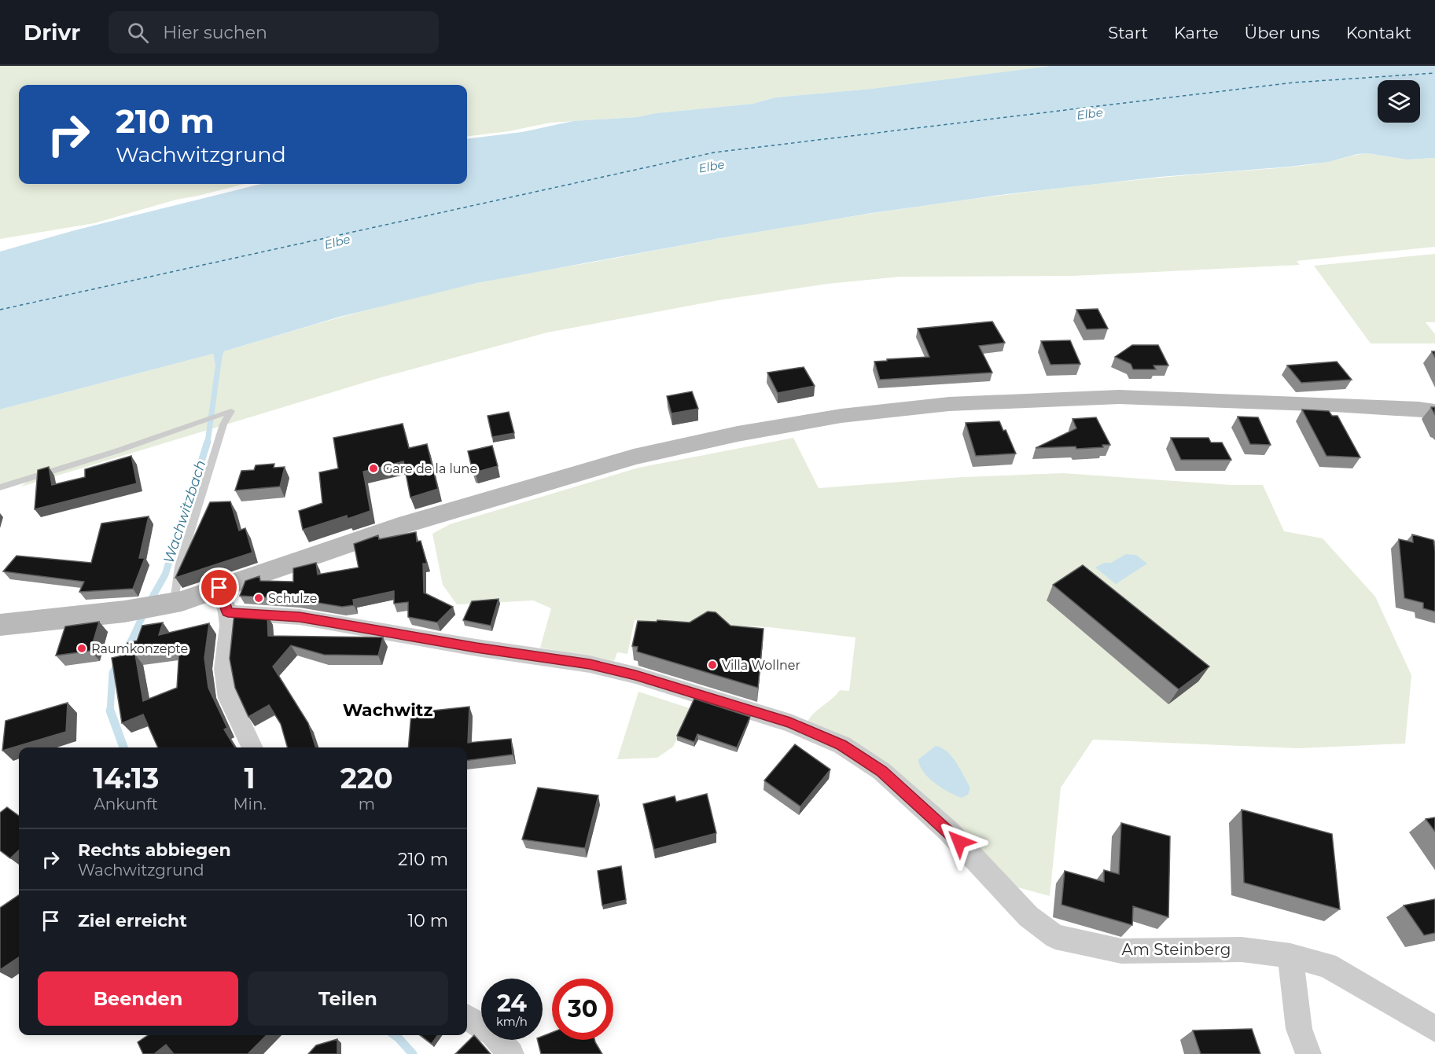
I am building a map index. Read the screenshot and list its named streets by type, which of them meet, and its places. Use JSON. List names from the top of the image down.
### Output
{
  "streets": {
    "street": ["Am Steinberg"]
  },
  "districts": ["Wachwitz"],
  "water": ["Elbe", "Wachwitzbach"],
  "places": [
    "Gare de la lune",
    "Schulze",
    "Raumkonzepte",
    "Villa Wollner"
  ],
  "page": {
    "header": "Drivr",
    "search": "Hier suchen",
    "nav": [
      "Start",
      "Karte",
      "Über uns",
      "Kontakt"
    ],
    "turn": ["210 m", "Wachwitzgrund"],
    "eta": [
      "14:13",
      "Ankunft",
      "1",
      "Min.",
      "220",
      "m"
    ],
    "list": [
      {
        "name": "Rechts abbiegen",
        "note": "Wachwitzgrund",
        "value": "210 m"
      },
      {
        "name": "Ziel erreicht",
        "value": "10 m"
      }
    ],
    "buttons": ["Beenden", "Teilen"],
    "speed": "24 km/h",
    "limit": "30"
  }
}
